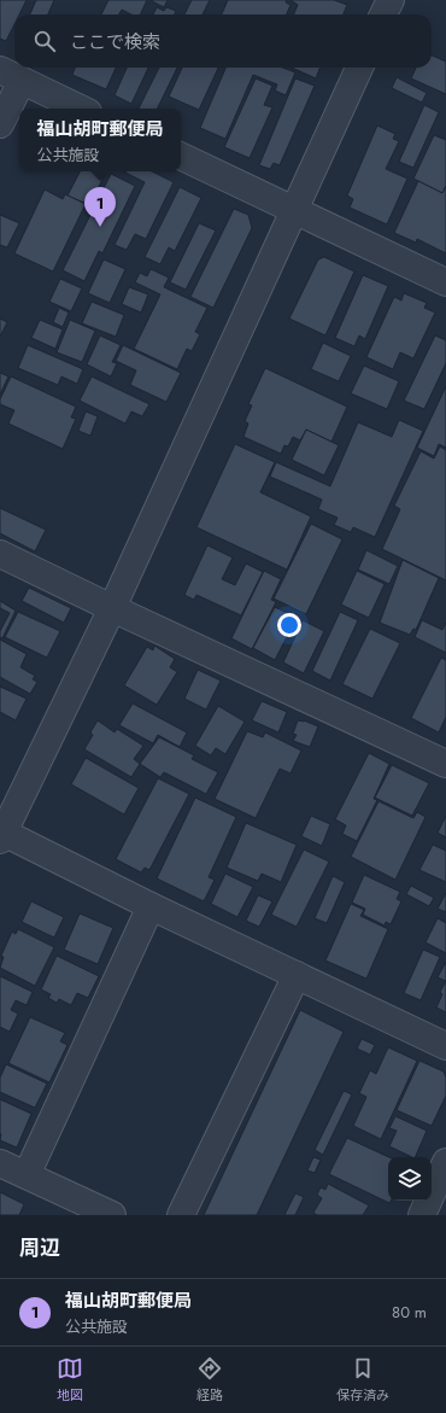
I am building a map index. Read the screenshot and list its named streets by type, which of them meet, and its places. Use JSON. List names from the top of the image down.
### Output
{
  "page": {
    "search": "ここで検索",
    "popup": ["福山胡町郵便局", "公共施設"],
    "pins": "1",
    "heading": "周辺",
    "list": [
      {
        "mark": "1",
        "name": "福山胡町郵便局",
        "note": "公共施設",
        "value": "80 m"
      }
    ],
    "nav": ["地図", "経路", "保存済み"]
  }
}
